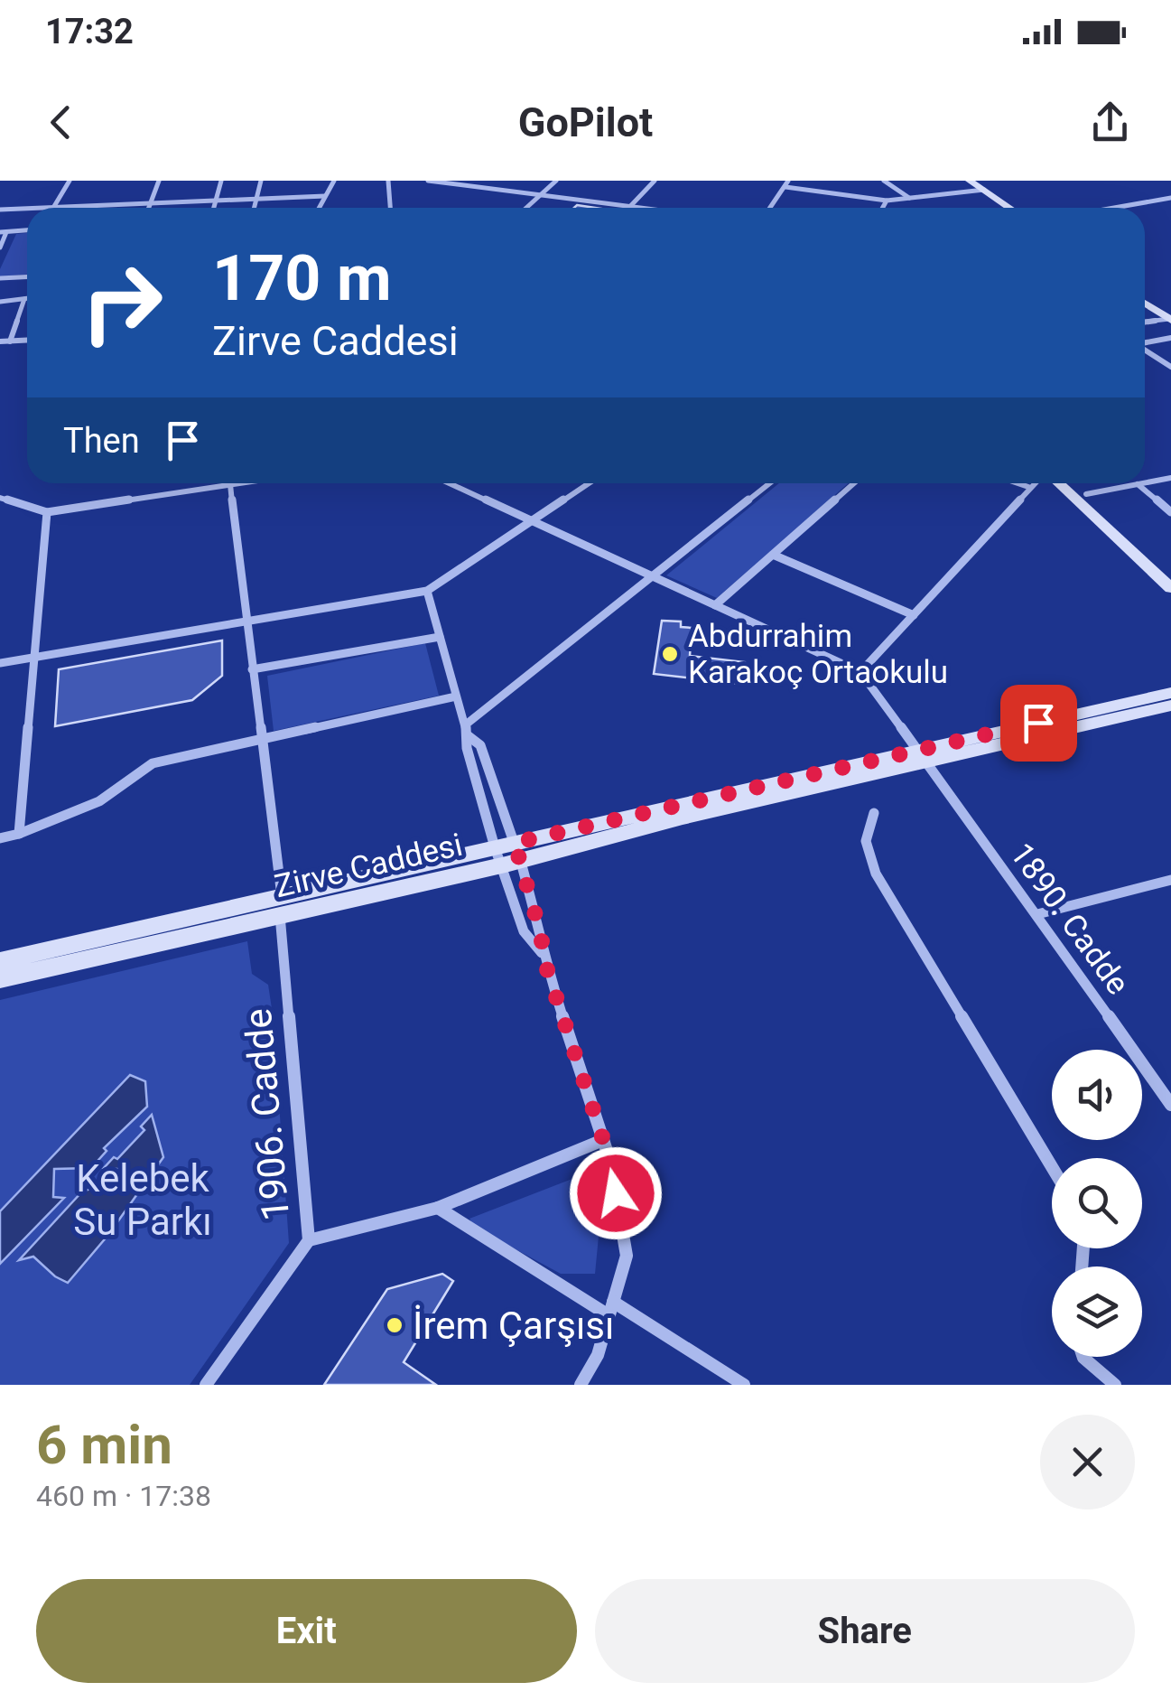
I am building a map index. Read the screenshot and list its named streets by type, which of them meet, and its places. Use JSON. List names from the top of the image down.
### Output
{
  "streets": {
    "main road": ["Zirve Caddesi"],
    "street": ["1890. Cadde", "1906. Cadde"]
  },
  "crossings": [
    ["Zirve Caddesi", "1890. Cadde"],
    ["Zirve Caddesi", "1906. Cadde"]
  ],
  "parks": ["Kelebek Su Parkı"],
  "places": ["Abdurrahim Karakoç Ortaokulu", "İrem Çarşısı"],
  "page": {
    "status": "17:32",
    "header": "GoPilot",
    "turn": ["170 m", "Zirve Caddesi"],
    "then": "Then",
    "heading": ["6 min", "460 m · 17:38"],
    "buttons": ["Exit", "Share"]
  }
}
